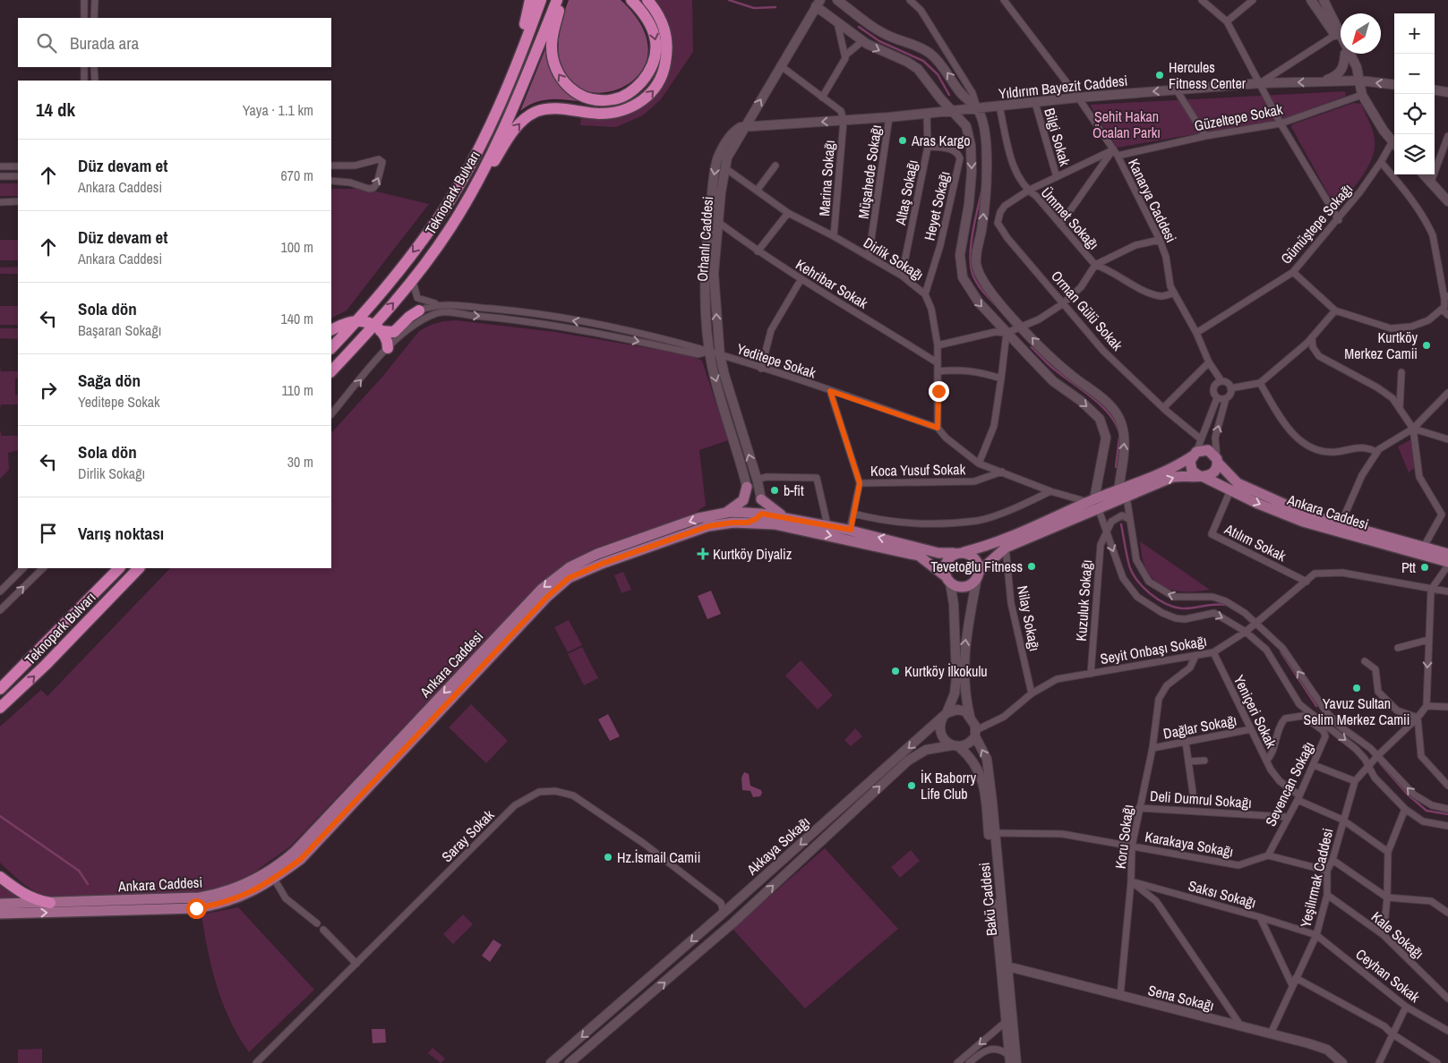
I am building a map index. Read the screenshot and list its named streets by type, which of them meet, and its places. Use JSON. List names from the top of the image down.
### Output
{
  "streets": {
    "highway": ["Teknopark Bulvarı"],
    "main road": ["Ankara Caddesi"],
    "street": [
      "Yıldırım Bayezit Caddesi",
      "Güzeltepe Sokak",
      "Bilgi Sokak",
      "Müşahede Sokağı",
      "Marina Sokağı",
      "Altaş Sokağı",
      "Kanarya Caddesi",
      "Heyet Sokağı",
      "Ümmet Sokağı",
      "Gümüştepe Sokağı",
      "Orhanlı Caddesi",
      "Dirlik Sokağı",
      "Kehribar Sokak",
      "Orman Gülü Sokak",
      "Yeditepe Sokak",
      "Koca Yusuf Sokak",
      "Atılım Sokak",
      "Kuzuluk Sokağı",
      "Nilay Sokağı",
      "Seyit Onbaşı Sokağı",
      "Yeniçeri Sokak",
      "Dağlar Sokağı",
      "Sevencan Sokağı",
      "Deli Dumrul Sokağı",
      "Saray Sokak",
      "Koru Sokağı",
      "Karakaya Sokağı",
      "Akkaya Sokağı",
      "Yeşilırmak Caddesi",
      "Saksı Sokağı",
      "Bakü Caddesi",
      "Kale Sokağı",
      "Ceyhan Sokak",
      "Sena Sokağı"
    ]
  },
  "crossings": [
    ["Yıldırım Bayezit Caddesi", "Bilgi Sokak"],
    ["Yıldırım Bayezit Caddesi", "Müşahede Sokağı"],
    ["Yıldırım Bayezit Caddesi", "Marina Sokağı"],
    ["Yıldırım Bayezit Caddesi", "Altaş Sokağı"],
    ["Yıldırım Bayezit Caddesi", "Kanarya Caddesi"],
    ["Yıldırım Bayezit Caddesi", "Ümmet Sokağı"],
    ["Yıldırım Bayezit Caddesi", "Orhanlı Caddesi"],
    ["Güzeltepe Sokak", "Bilgi Sokak"],
    ["Güzeltepe Sokak", "Kanarya Caddesi"],
    ["Güzeltepe Sokak", "Ümmet Sokağı"],
    ["Güzeltepe Sokak", "Orman Gülü Sokak"],
    ["Müşahede Sokağı", "Dirlik Sokağı"],
    ["Marina Sokağı", "Dirlik Sokağı"],
    ["Altaş Sokağı", "Heyet Sokağı"],
    ["Altaş Sokağı", "Dirlik Sokağı"],
    ["Kanarya Caddesi", "Ümmet Sokağı"],
    ["Kanarya Caddesi", "Gümüştepe Sokağı"],
    ["Heyet Sokağı", "Dirlik Sokağı"],
    ["Ümmet Sokağı", "Orman Gülü Sokak"],
    ["Orhanlı Caddesi", "Dirlik Sokağı"],
    ["Orhanlı Caddesi", "Kehribar Sokak"],
    ["Orhanlı Caddesi", "Yeditepe Sokak"],
    ["Dirlik Sokağı", "Kehribar Sokak"],
    ["Dirlik Sokağı", "Yeditepe Sokak"],
    ["Ankara Caddesi", "Atılım Sokak"],
    ["Ankara Caddesi", "Nilay Sokağı"],
    ["Ankara Caddesi", "Bakü Caddesi"],
    ["Atılım Sokak", "Seyit Onbaşı Sokağı"],
    ["Kuzuluk Sokağı", "Seyit Onbaşı Sokağı"],
    ["Nilay Sokağı", "Seyit Onbaşı Sokağı"],
    ["Seyit Onbaşı Sokağı", "Yeniçeri Sokak"],
    ["Seyit Onbaşı Sokağı", "Koru Sokağı"],
    ["Seyit Onbaşı Sokağı", "Akkaya Sokağı"],
    ["Seyit Onbaşı Sokağı", "Bakü Caddesi"],
    ["Yeniçeri Sokak", "Dağlar Sokağı"],
    ["Yeniçeri Sokak", "Sevencan Sokağı"],
    ["Yeniçeri Sokak", "Yeşilırmak Caddesi"],
    ["Dağlar Sokağı", "Koru Sokağı"],
    ["Sevencan Sokağı", "Deli Dumrul Sokağı"],
    ["Sevencan Sokağı", "Karakaya Sokağı"],
    ["Deli Dumrul Sokağı", "Koru Sokağı"],
    ["Saray Sokak", "Akkaya Sokağı"],
    ["Koru Sokağı", "Karakaya Sokağı"],
    ["Koru Sokağı", "Saksı Sokağı"],
    ["Koru Sokağı", "Sena Sokağı"],
    ["Karakaya Sokağı", "Bakü Caddesi"],
    ["Akkaya Sokağı", "Bakü Caddesi"],
    ["Yeşilırmak Caddesi", "Saksı Sokağı"],
    ["Yeşilırmak Caddesi", "Kale Sokağı"],
    ["Yeşilırmak Caddesi", "Ceyhan Sokak"],
    ["Yeşilırmak Caddesi", "Sena Sokağı"],
    ["Bakü Caddesi", "Sena Sokağı"]
  ],
  "one_way": ["Yıldırım Bayezit Caddesi"],
  "parks": ["Şehit Hakan Öcalan Parkı"],
  "places": {
    "other": [
      "Hercules Fitness Center",
      "Aras Kargo",
      "Kurtköy Merkez Camii",
      "b-fit",
      "Tevetoğlu Fitness",
      "Ptt",
      "Kurtköy İlkokulu",
      "Yavuz Sultan Selim Merkez Camii",
      "İK Baborry Life Club",
      "Hz.İsmail Camii"
    ],
    "health": ["Kurtköy Diyaliz"]
  },
  "north": "bottom left",
  "page": {
    "map_buttons": ["+", "−"],
    "search": "Burada ara",
    "heading": ["14 dk", "Yaya · 1.1 km"],
    "list": [
      ["Düz devam et", "Ankara Caddesi", "670 m"],
      ["Düz devam et", "Ankara Caddesi", "100 m"],
      ["Sola dön", "Başaran Sokağı", "140 m"],
      ["Sağa dön", "Yeditepe Sokak", "110 m"],
      ["Sola dön", "Dirlik Sokağı", "30 m"],
      "Varış noktası"
    ]
  }
}
